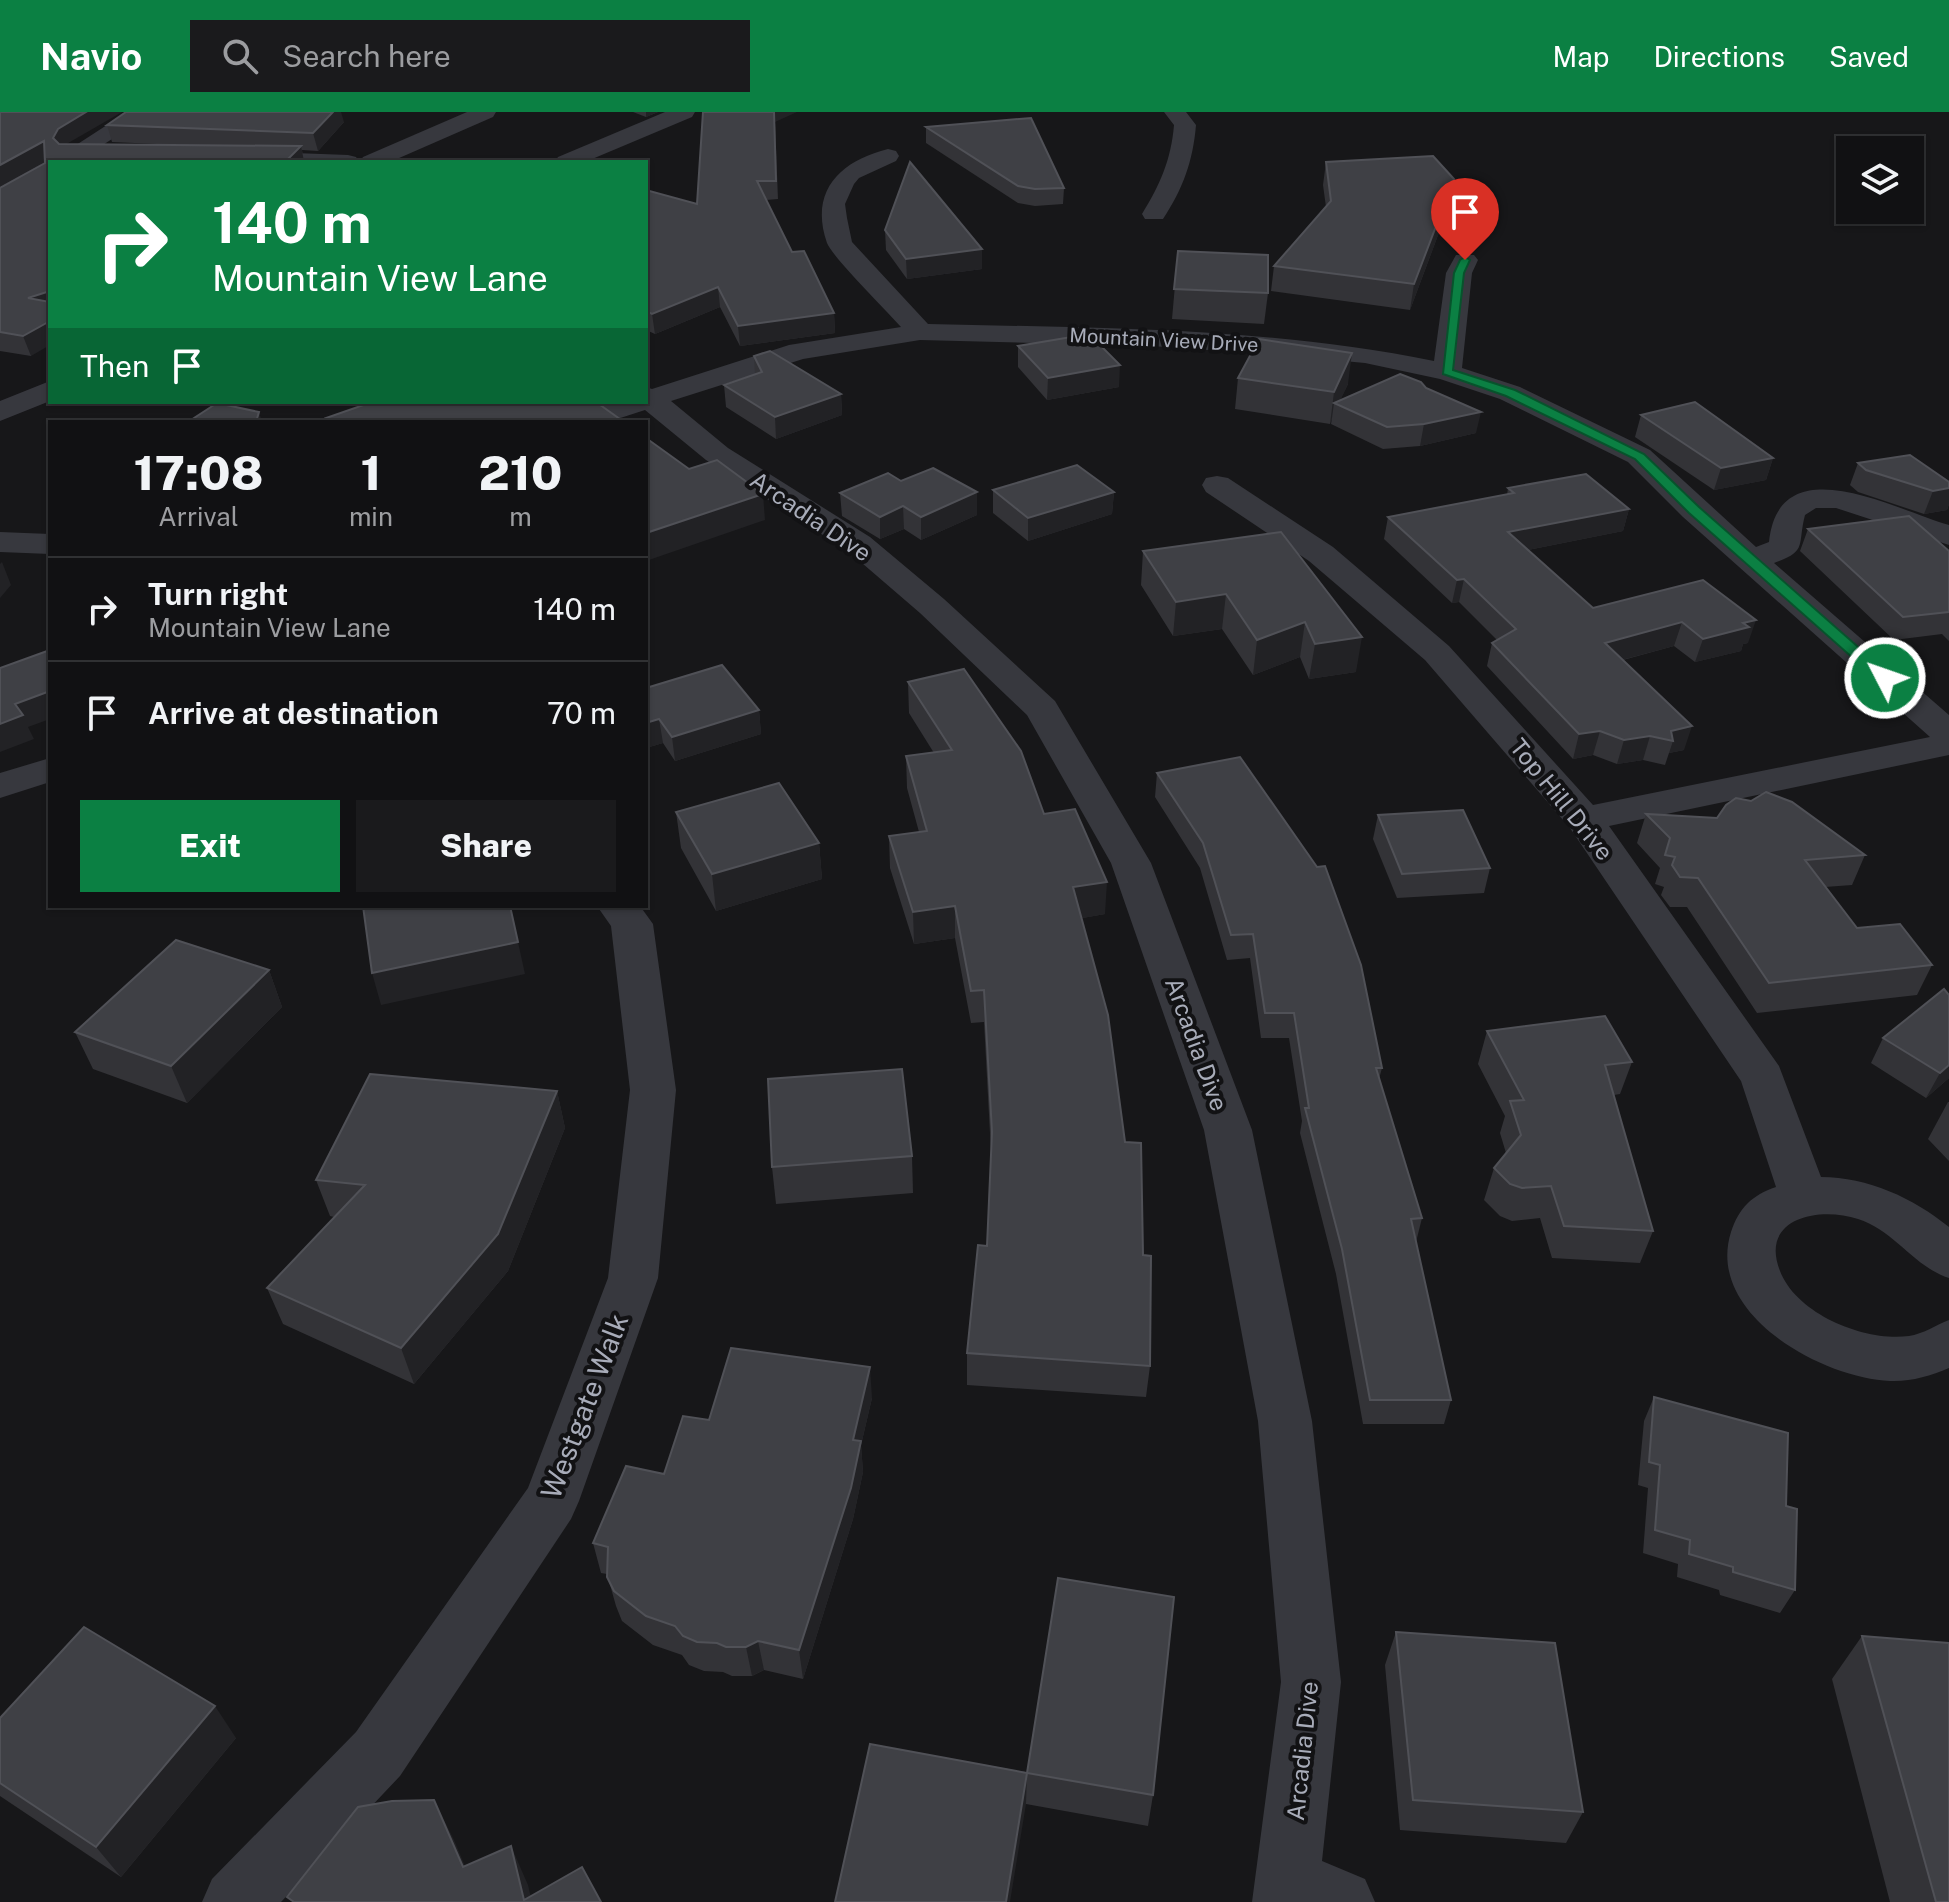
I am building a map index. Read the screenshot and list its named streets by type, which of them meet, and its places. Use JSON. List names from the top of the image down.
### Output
{
  "streets": {
    "street": [
      "Mountain View Drive",
      "Arcadia Dive",
      "Top Hill Drive",
      "Westgate Walk"
    ]
  },
  "page": {
    "header": "Navio",
    "search": "Search here",
    "nav": ["Map", "Directions", "Saved"],
    "turn": ["140 m", "Mountain View Lane"],
    "then": "Then",
    "eta": [
      "17:08",
      "Arrival",
      "1",
      "min",
      "210",
      "m"
    ],
    "list": [
      {
        "name": "Turn right",
        "note": "Mountain View Lane",
        "value": "140 m"
      },
      {
        "name": "Arrive at destination",
        "value": "70 m"
      }
    ],
    "buttons": ["Exit", "Share"]
  }
}
